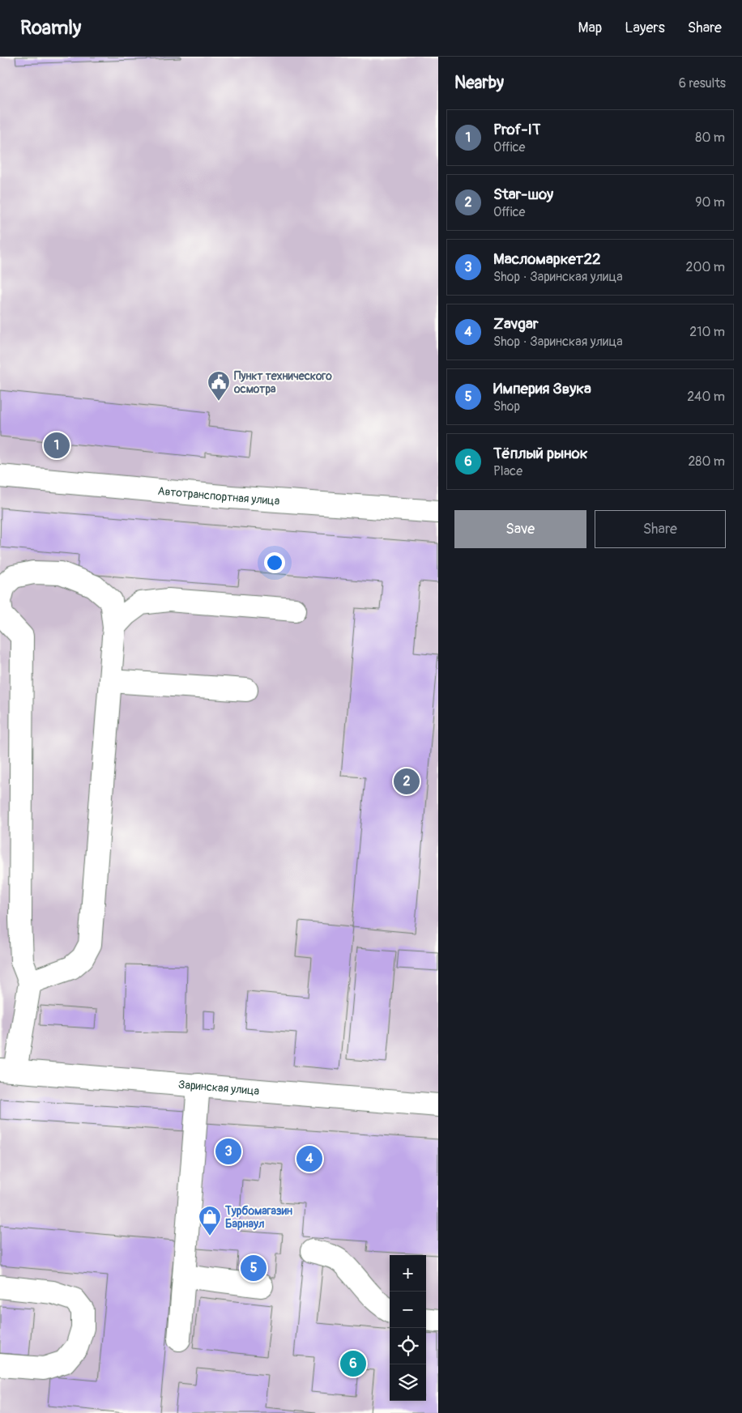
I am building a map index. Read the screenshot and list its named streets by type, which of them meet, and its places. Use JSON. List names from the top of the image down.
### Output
{
  "streets": {
    "street": ["Автотранспортная улица", "Заринская улица"]
  },
  "places": {
    "public building": ["Пункт технического осмотра"],
    "shop": ["Турбомагазин Барнаул"]
  },
  "page": {
    "header": "Roamly",
    "nav": ["Map", "Layers", "Share"],
    "heading": ["Nearby", "6 results"],
    "list": [
      {
        "mark": "1",
        "name": "Prof-IT",
        "note": "Office",
        "value": "80 m"
      },
      {
        "mark": "2",
        "name": "Star-шоу",
        "note": "Office",
        "value": "90 m"
      },
      {
        "mark": "3",
        "name": "Масломаркет22",
        "note": "Shop · Заринская улица",
        "value": "200 m"
      },
      {
        "mark": "4",
        "name": "Zavgar",
        "note": "Shop · Заринская улица",
        "value": "210 m"
      },
      {
        "mark": "5",
        "name": "Империя Звука",
        "note": "Shop",
        "value": "240 m"
      },
      {
        "mark": "6",
        "name": "Тёплый рынок",
        "note": "Place",
        "value": "280 m"
      }
    ],
    "pins": [
      "1",
      "2",
      "3",
      "4",
      "5",
      "6"
    ],
    "buttons": ["Save", "Share"],
    "map_buttons": ["+", "−"]
  }
}
